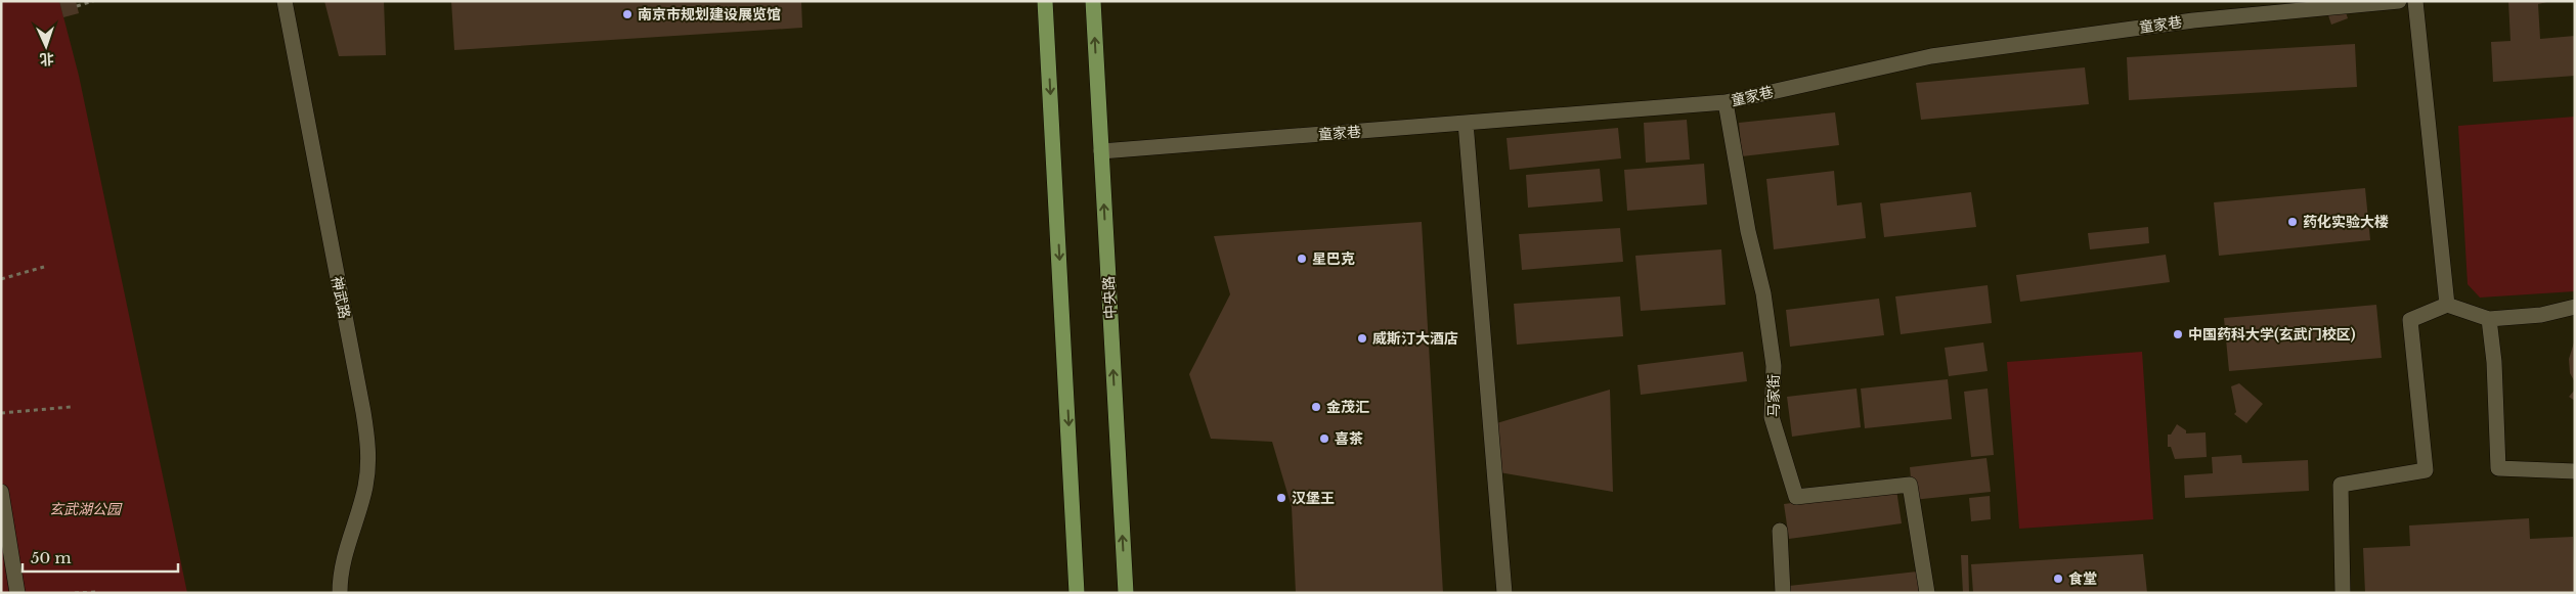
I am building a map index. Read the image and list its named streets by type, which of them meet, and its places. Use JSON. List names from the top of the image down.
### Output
{
  "streets": {
    "main road": ["中央路"],
    "street": ["童家巷", "神武路", "马家街"]
  },
  "crossings": [
    ["童家巷", "中央路"],
    ["童家巷", "马家街"]
  ],
  "parks": ["玄武湖公园"],
  "places": [
    "南京市规划建设展览馆",
    "药化实验大楼",
    "星巴克",
    "中国药科大学(玄武门校区)",
    "威斯汀大酒店",
    "金茂汇",
    "喜茶",
    "汉堡王",
    "食堂"
  ],
  "scale_bar": "50 m",
  "north": "bottom"
}
